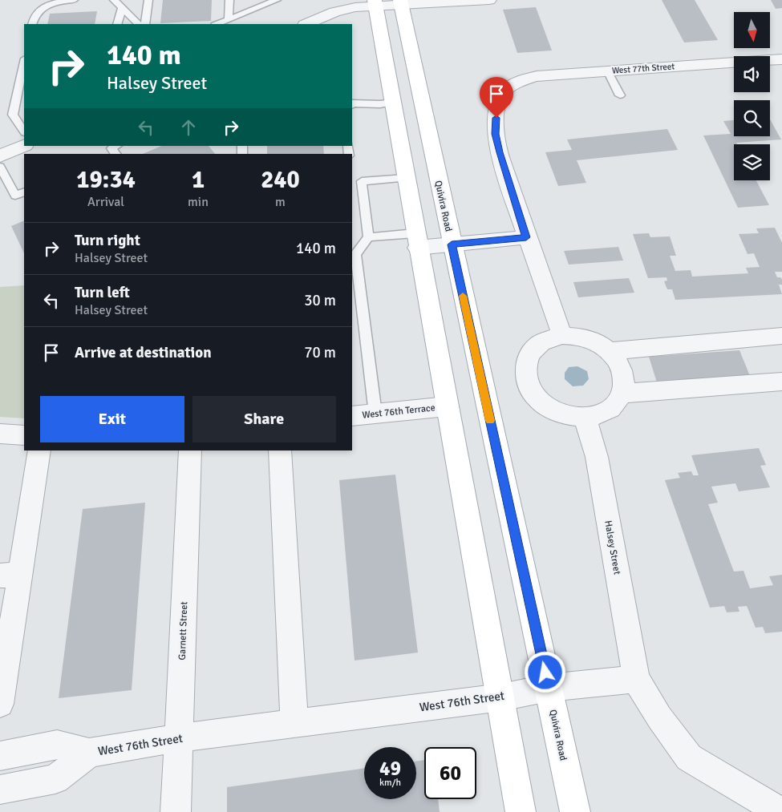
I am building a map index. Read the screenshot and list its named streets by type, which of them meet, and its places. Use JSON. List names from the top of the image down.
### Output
{
  "streets": {
    "main road": ["Quivira Road"],
    "street": [
      "West 77th Street",
      "West 76th Terrace",
      "Halsey Street",
      "Garnett Street",
      "West 76th Street"
    ]
  },
  "crossings": [
    ["Quivira Road", "West 76th Street"],
    ["Halsey Street", "West 76th Street"],
    ["Garnett Street", "West 76th Street"]
  ],
  "north": "bottom",
  "page": {
    "turn": ["140 m", "Halsey Street"],
    "eta": [
      "19:34",
      "Arrival",
      "1",
      "min",
      "240",
      "m"
    ],
    "list": [
      {
        "name": "Turn right",
        "note": "Halsey Street",
        "value": "140 m"
      },
      {
        "name": "Turn left",
        "note": "Halsey Street",
        "value": "30 m"
      },
      {
        "name": "Arrive at destination",
        "value": "70 m"
      }
    ],
    "buttons": ["Exit", "Share"],
    "speed": "49 km/h",
    "limit": "60"
  }
}
